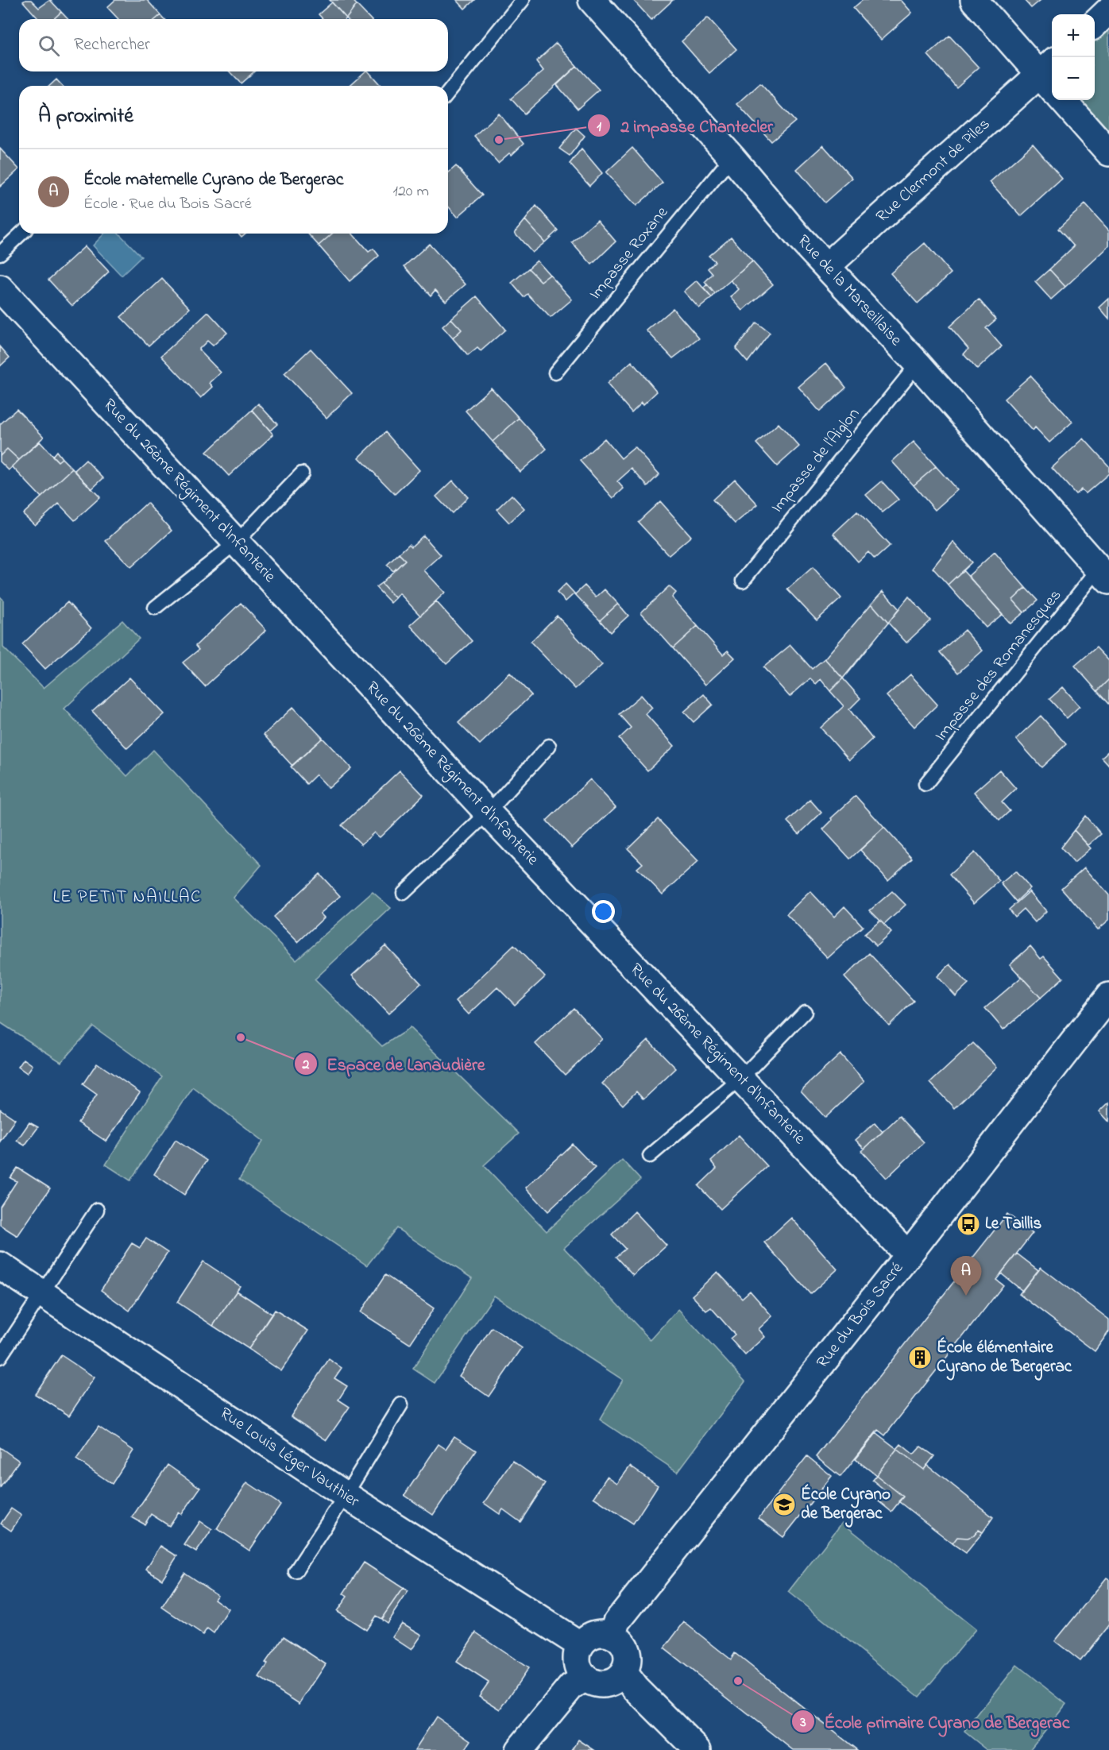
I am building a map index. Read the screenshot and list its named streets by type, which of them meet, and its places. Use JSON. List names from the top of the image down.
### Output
{
  "streets": {
    "street": [
      "Rue Clermont de Piles",
      "Rue de la Marseillaise",
      "Rue du 26ème Régiment d'Infanterie",
      "Rue du Bois Sacré",
      "Rue Louis Léger Vauthier"
    ],
    "lane": ["Impasse Roxane", "Impasse de l'Aiglon", "Impasse des Romanesques"]
  },
  "crossings": [
    ["Rue Clermont de Piles", "Rue de la Marseillaise"],
    ["Impasse Roxane", "Rue de la Marseillaise"],
    ["Rue de la Marseillaise", "Impasse de l'Aiglon"],
    ["Rue de la Marseillaise", "Impasse des Romanesques"],
    ["Rue du 26ème Régiment d'Infanterie", "Rue du Bois Sacré"],
    ["Rue du Bois Sacré", "Rue Louis Léger Vauthier"]
  ],
  "districts": ["LE PETIT NAILLAC"],
  "places": {
    "other": ["2 impasse Chantecler", "Espace de Lanaudière", "École primaire Cyrano de Bergerac"],
    "bus stop": ["Le Taillis"],
    "building": ["École élémentaire Cyrano de Bergerac"],
    "school or university": ["École Cyrano de Bergerac"]
  },
  "page": {
    "map_buttons": ["+", "−"],
    "search": "Rechercher",
    "heading": "À proximité",
    "list": [
      {
        "mark": "A",
        "name": "École maternelle Cyrano de Bergerac",
        "note": "École · Rue du Bois Sacré",
        "value": "120 m"
      }
    ],
    "pins": "A"
  }
}
